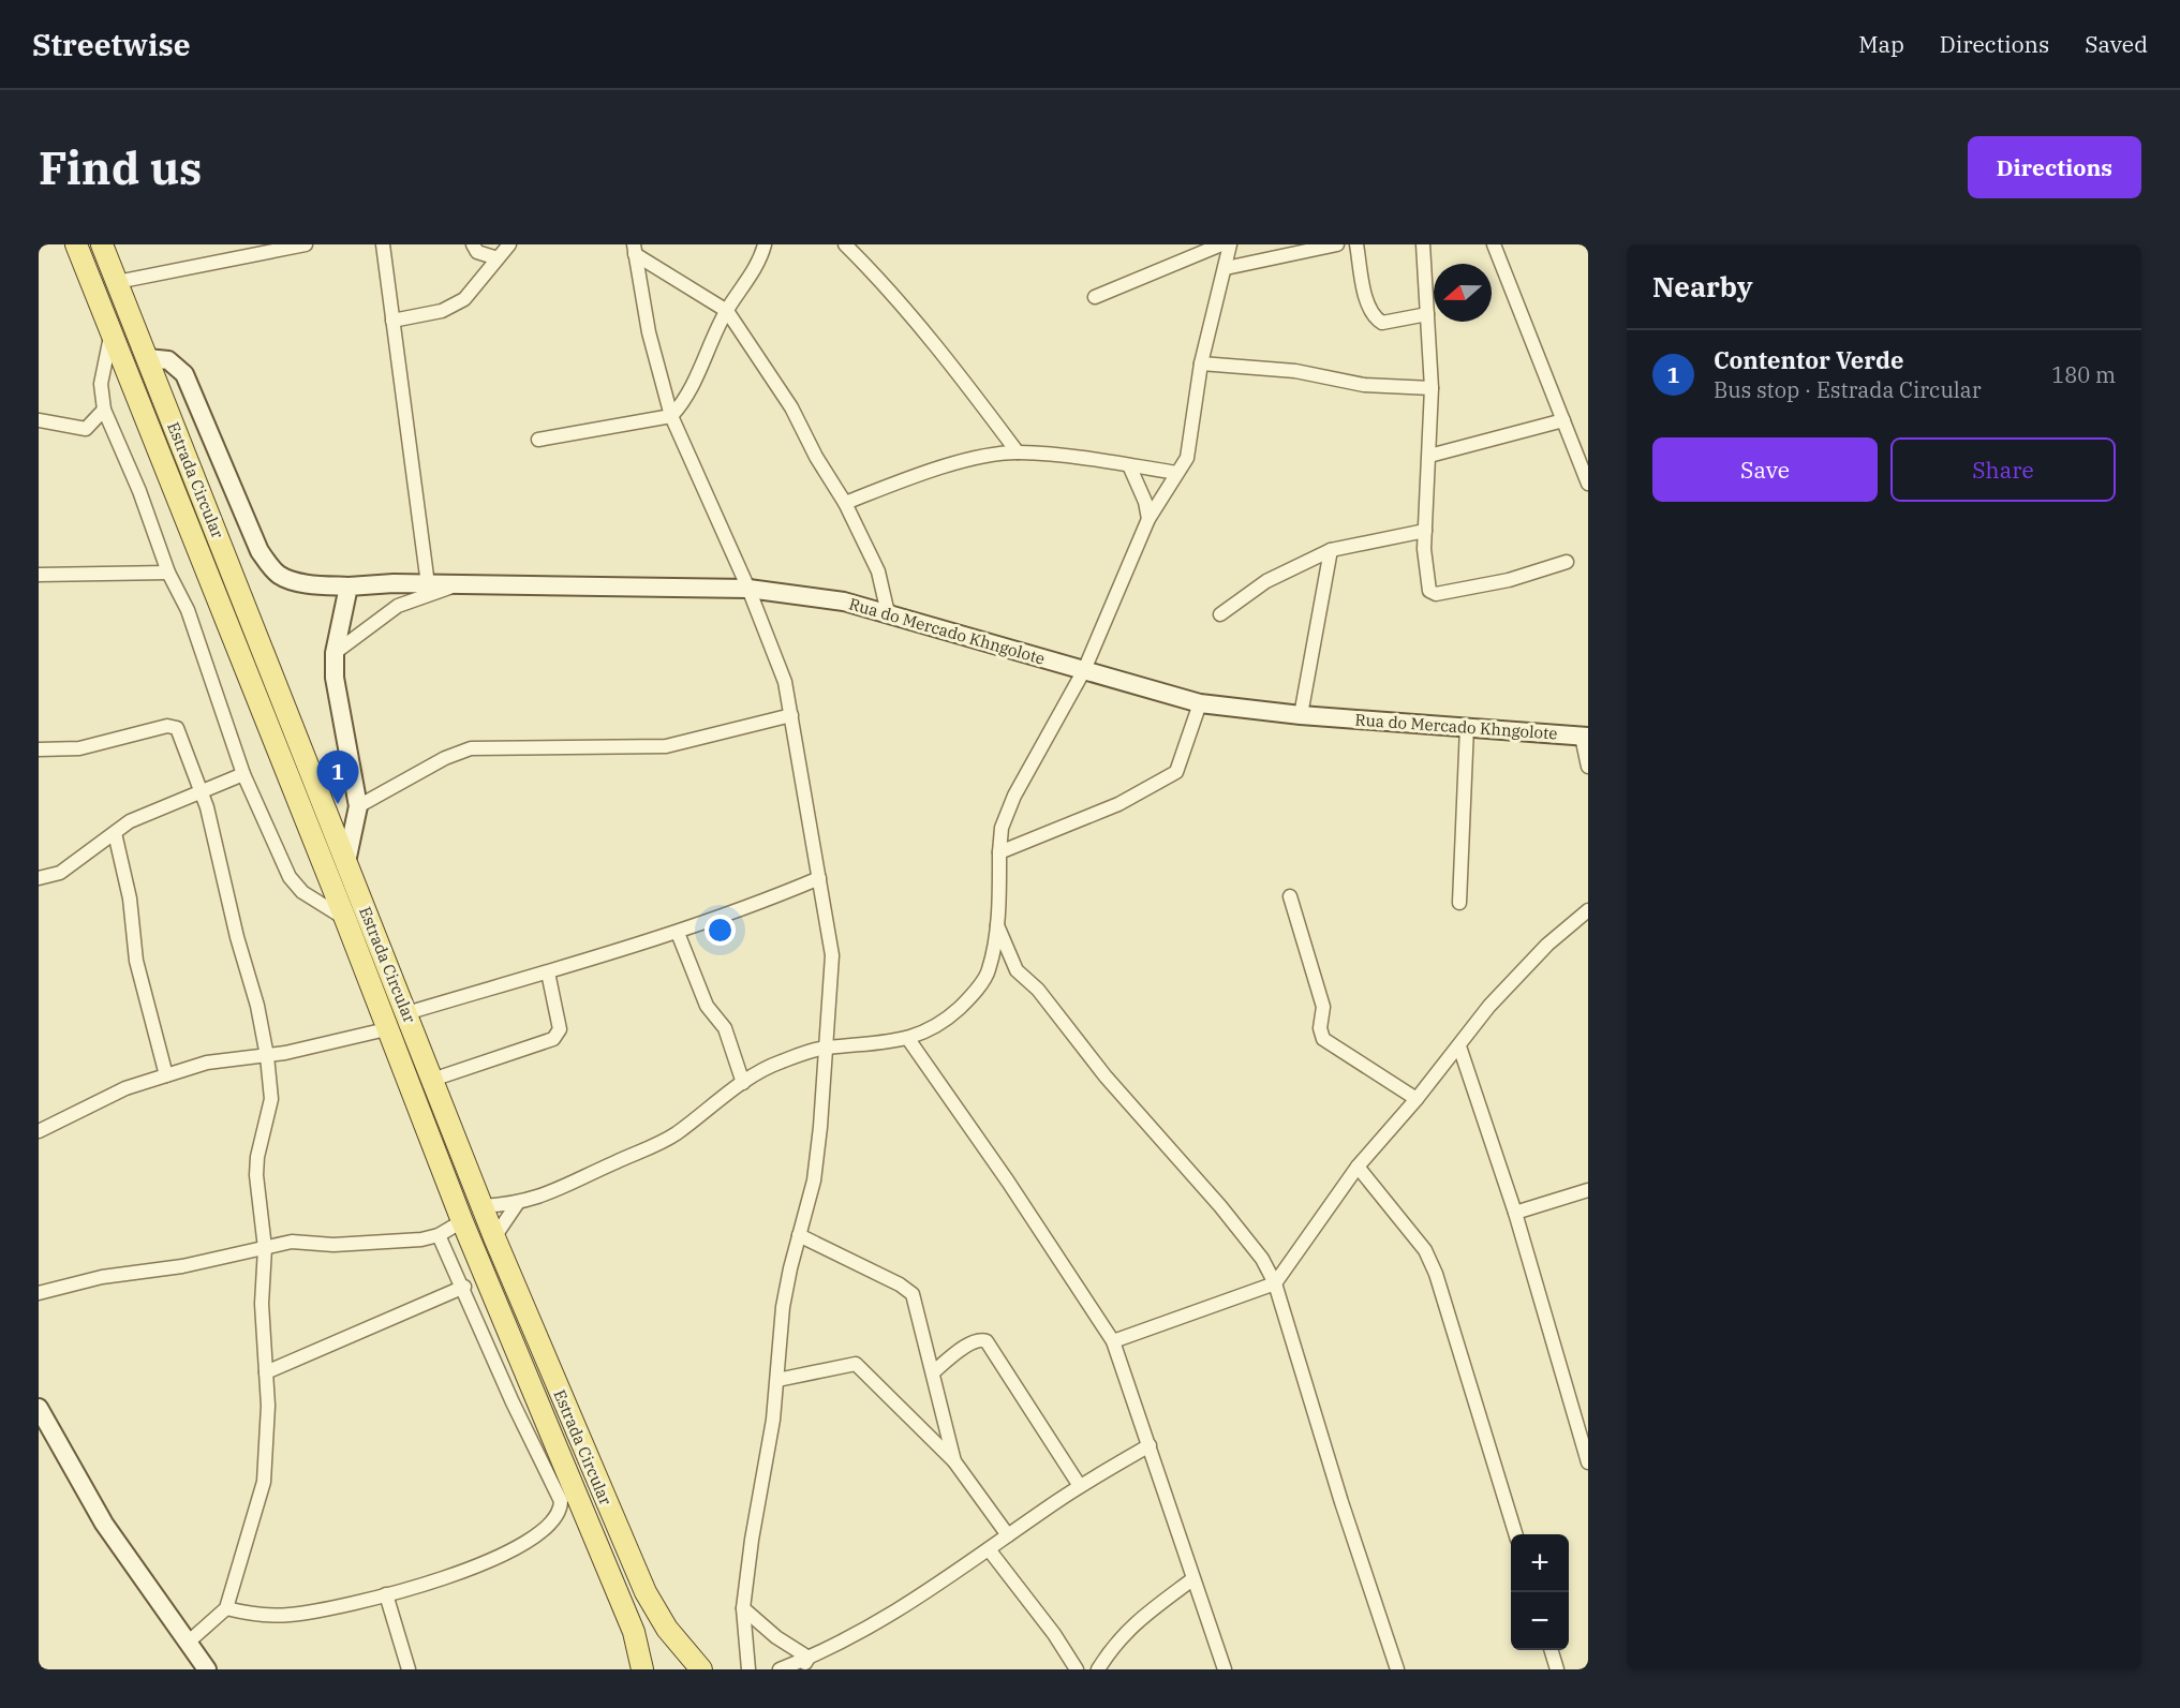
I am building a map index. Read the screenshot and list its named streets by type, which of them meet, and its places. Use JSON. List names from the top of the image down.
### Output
{
  "streets": {
    "main road": ["Estrada Circular"],
    "street": ["Rua do Mercado Khngolote"]
  },
  "crossings": [
    ["Estrada Circular", "Rua do Mercado Khngolote"]
  ],
  "north": "left",
  "page": {
    "header": "Streetwise",
    "nav": ["Map", "Directions", "Saved"],
    "buttons": [
      "Directions",
      ["Save", "Share"]
    ],
    "title": "Find us",
    "heading": "Nearby",
    "list": [
      {
        "mark": "1",
        "name": "Contentor Verde",
        "note": "Bus stop · Estrada Circular",
        "value": "180 m"
      }
    ],
    "pins": "1",
    "map_buttons": ["+", "−"]
  }
}
